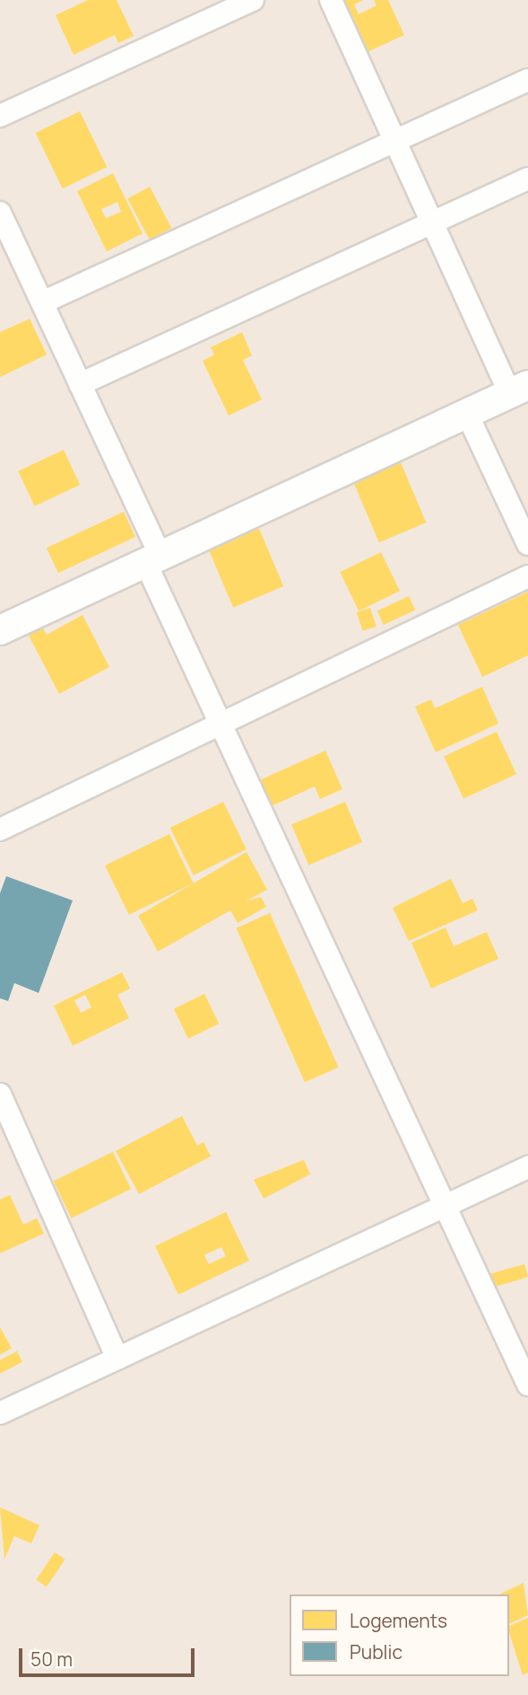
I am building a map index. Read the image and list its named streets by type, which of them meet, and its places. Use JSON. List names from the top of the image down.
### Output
{
  "legend": ["Logements", "Public"],
  "scale_bar": "50 m"
}
